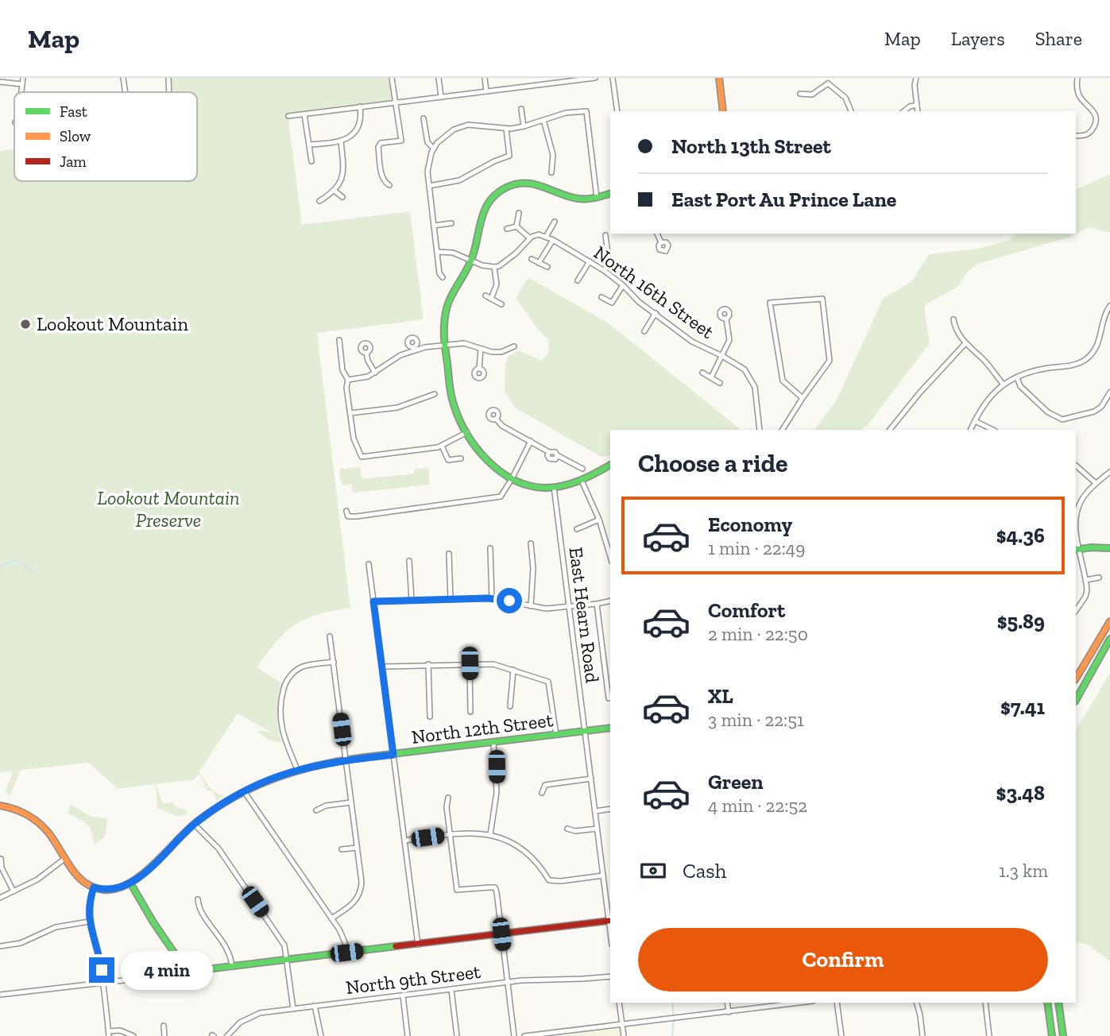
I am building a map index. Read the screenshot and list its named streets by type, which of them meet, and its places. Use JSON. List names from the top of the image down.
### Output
{
  "streets": {
    "street": [
      "North 16th Street",
      "East Hearn Road",
      "North 12th Street",
      "North 9th Street"
    ]
  },
  "crossings": [
    ["East Hearn Road", "North 12th Street"]
  ],
  "parks": ["Lookout Mountain Preserve"],
  "places": ["Lookout Mountain"],
  "legend": ["Fast", "Slow", "Jam"],
  "page": {
    "header": "Map",
    "nav": ["Map", "Layers", "Share"],
    "banner": ["North 13th Street", "East Port Au Prince Lane"],
    "heading": "Choose a ride",
    "list": [
      {
        "name": "Economy",
        "note": "1 min · 22:49",
        "value": "$4.36"
      },
      {
        "name": "Comfort",
        "note": "2 min · 22:50",
        "value": "$5.89"
      },
      {
        "name": "XL",
        "note": "3 min · 22:51",
        "value": "$7.41"
      },
      {
        "name": "Green",
        "note": "4 min · 22:52",
        "value": "$3.48"
      }
    ],
    "pay": ["Cash", "1.3 km"],
    "buttons": "Confirm",
    "bubble": "4 min"
  }
}
